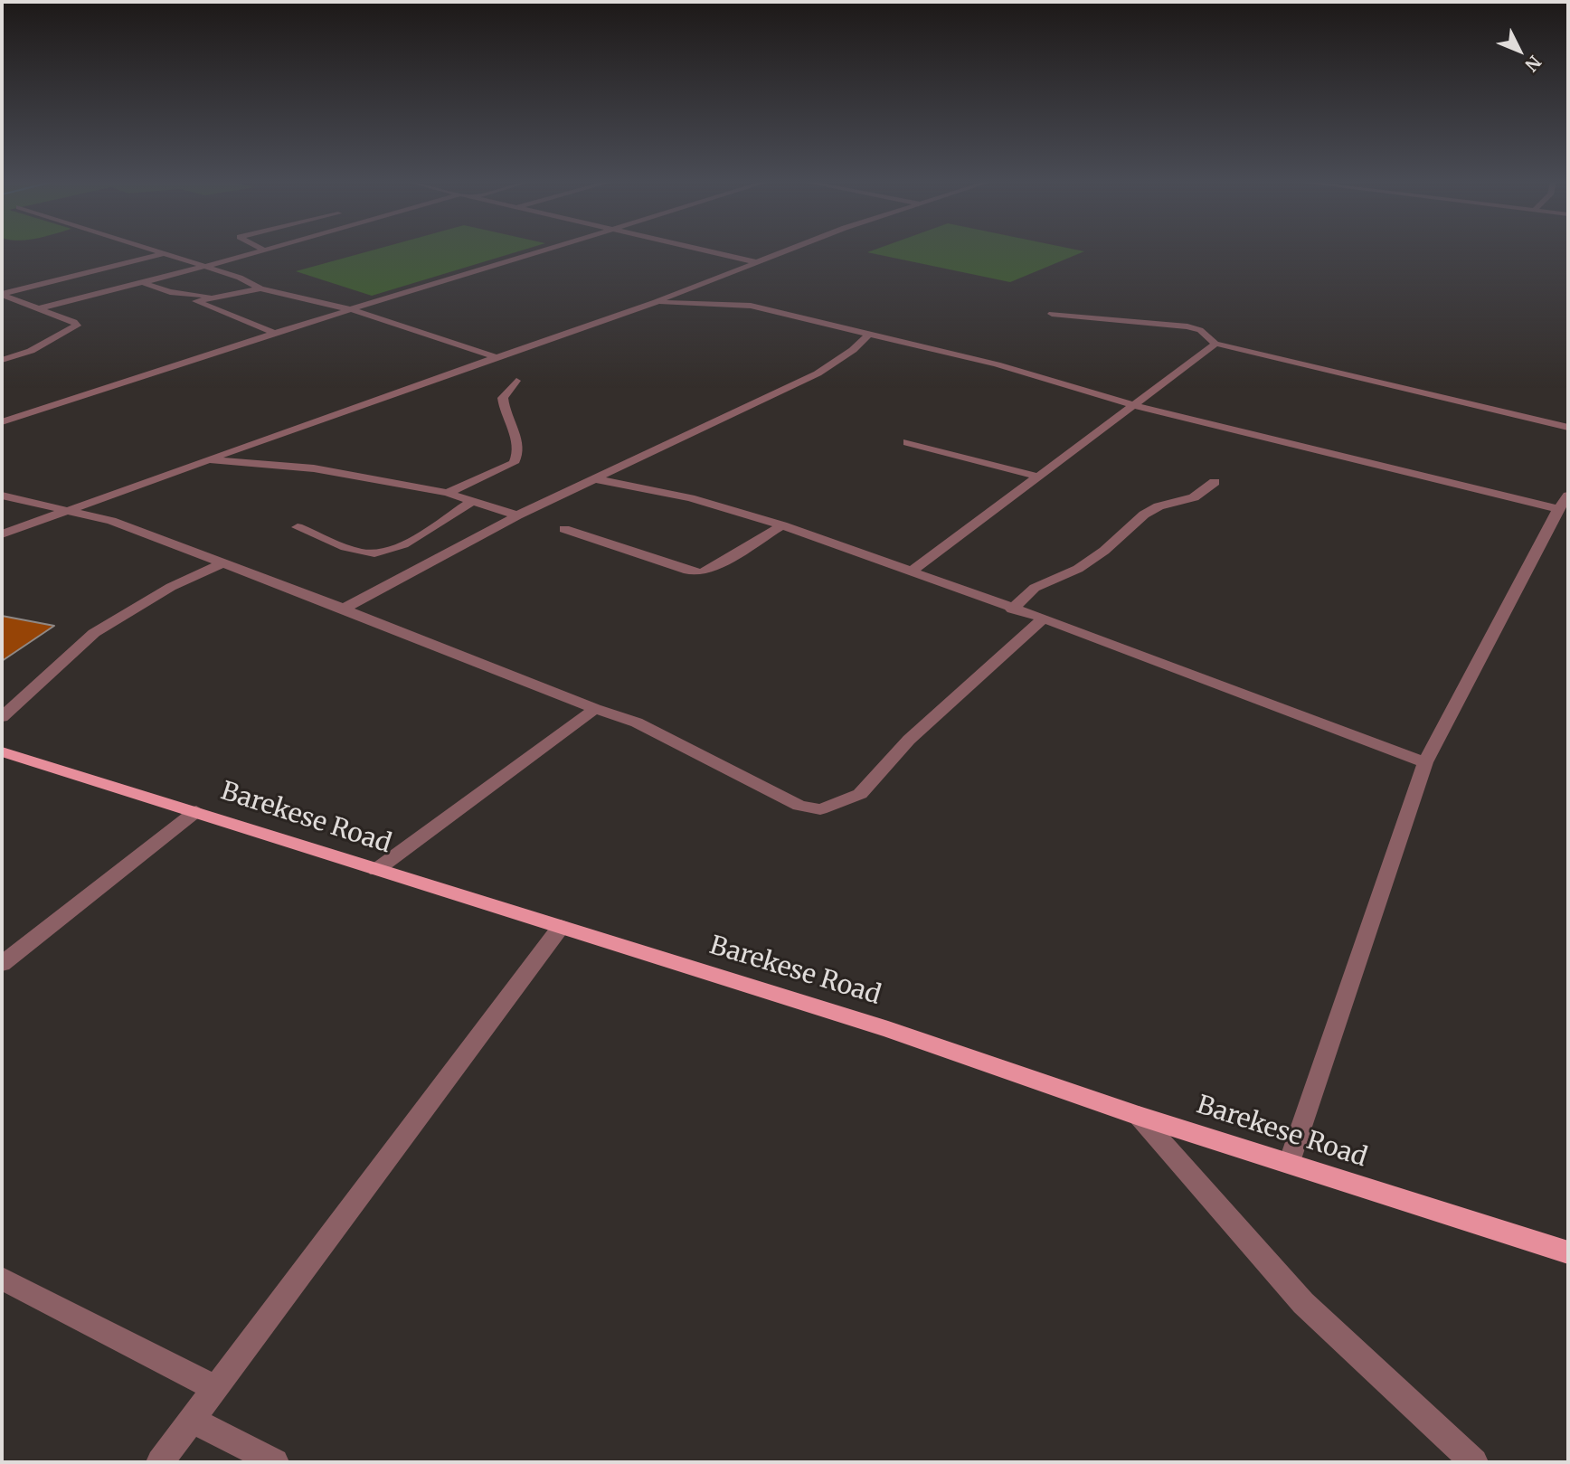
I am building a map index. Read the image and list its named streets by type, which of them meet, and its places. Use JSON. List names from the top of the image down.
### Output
{
  "streets": {
    "main road": ["Barekese Road"]
  },
  "north": "bottom right"
}
